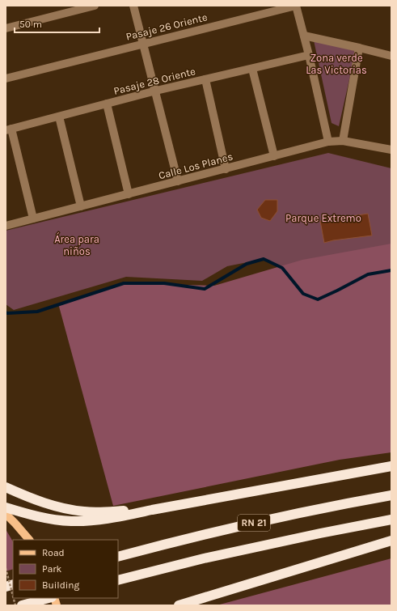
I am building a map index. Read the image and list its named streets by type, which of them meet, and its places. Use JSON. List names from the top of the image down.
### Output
{
  "streets": {
    "highway": ["RN 21"],
    "street": ["Pasaje 26 Oriente", "Pasaje 28 Oriente", "Calle Los Planes"]
  },
  "parks": ["Zona verde Las Victorias", "Parque Extremo", "Área para niños"],
  "legend": ["Road", "Park", "Building"],
  "scale_bar": "50 m"
}
